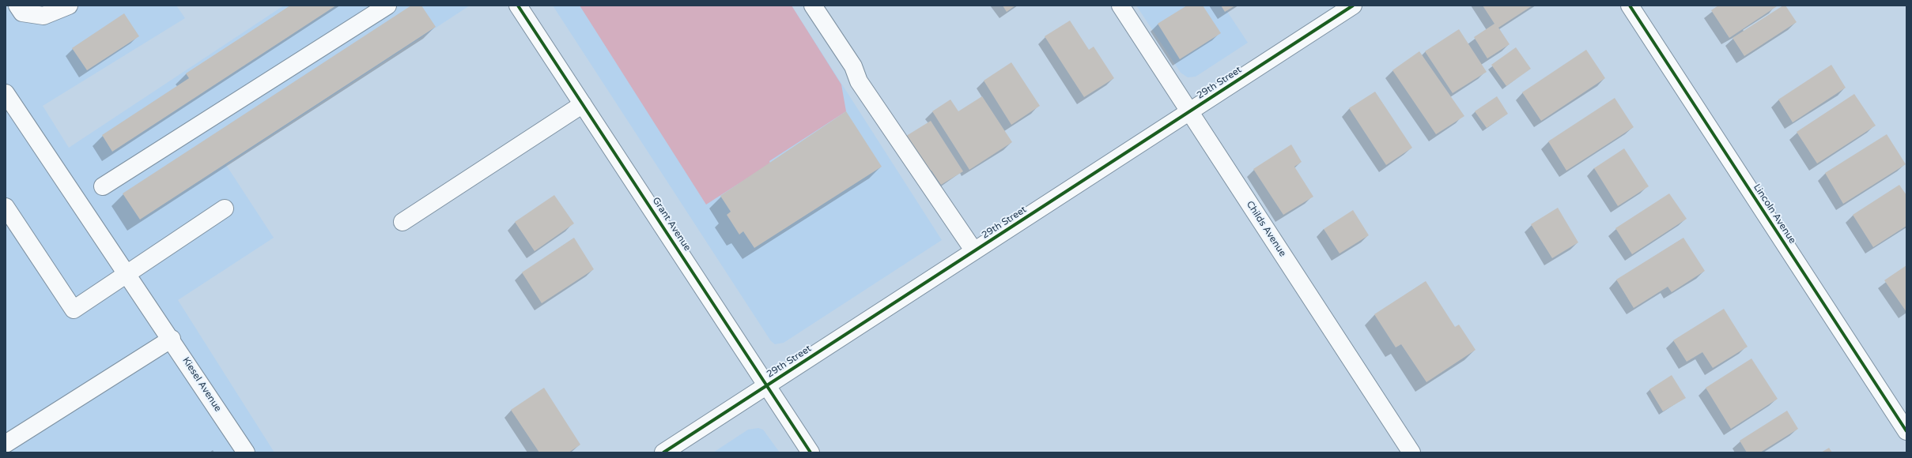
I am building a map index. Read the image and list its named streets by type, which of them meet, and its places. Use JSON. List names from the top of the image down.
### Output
{
  "streets": {
    "street": [
      "29th Street",
      "Lincoln Avenue",
      "Grant Avenue",
      "Childs Avenue",
      "Kiesel Avenue"
    ]
  },
  "crossings": [
    ["29th Street", "Grant Avenue"],
    ["29th Street", "Childs Avenue"]
  ]
}
